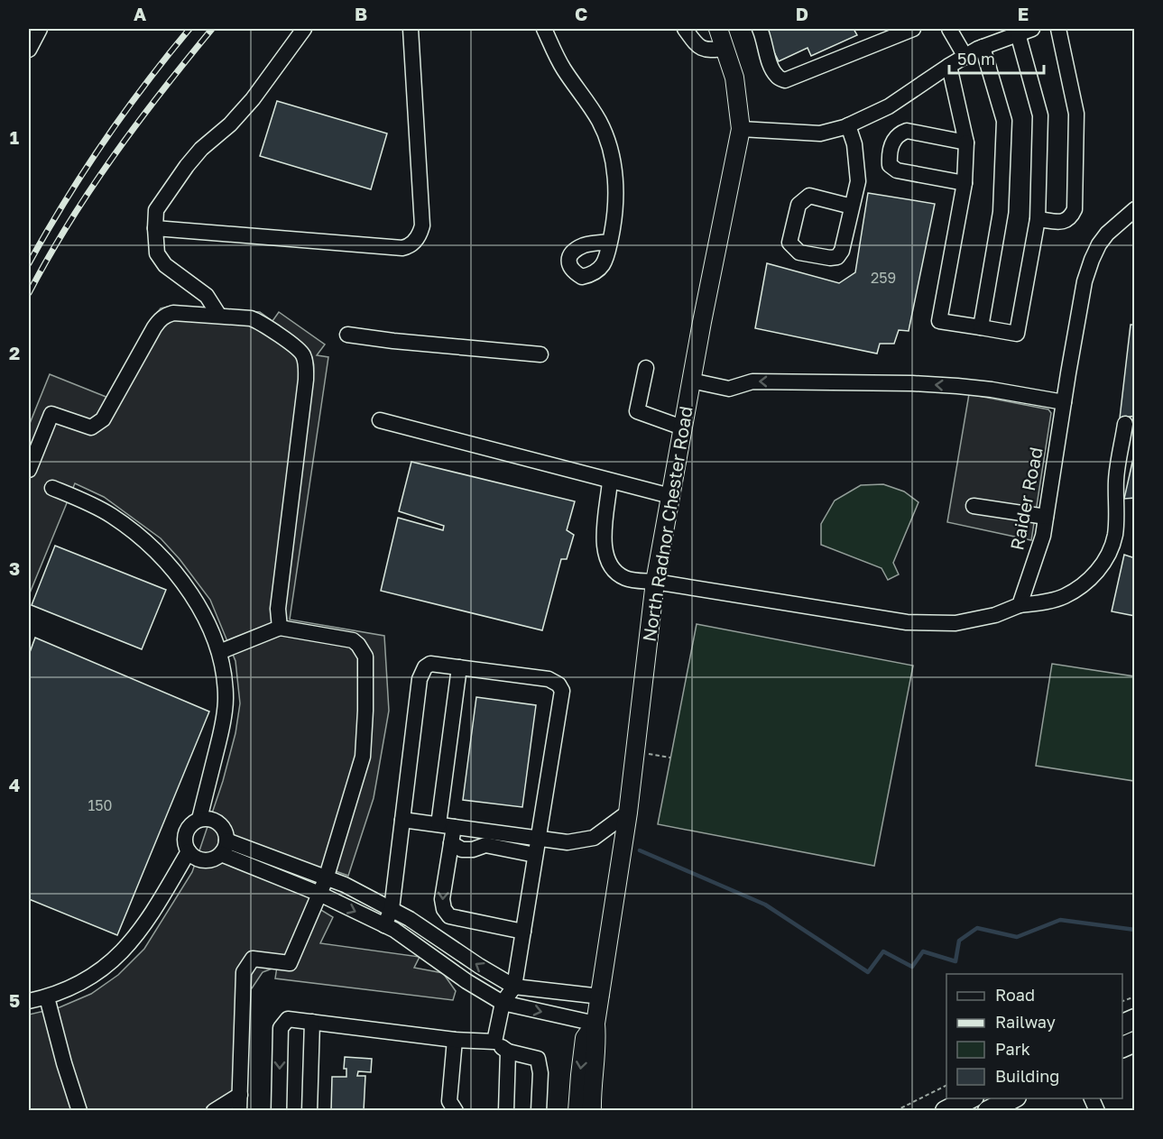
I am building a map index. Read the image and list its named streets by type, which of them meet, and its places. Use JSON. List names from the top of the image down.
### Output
{
  "streets": {
    "main road": ["North Radnor Chester Road"],
    "street": ["Raider Road"]
  },
  "house_numbers": ["259", "150"],
  "legend": [
    "Road",
    "Railway",
    "Park",
    "Building"
  ],
  "scale_bar": "50 m",
  "grid": {
    "columns": [
      "A",
      "B",
      "C",
      "D",
      "E"
    ],
    "rows": [
      "1",
      "2",
      "3",
      "4",
      "5"
    ]
  }
}
